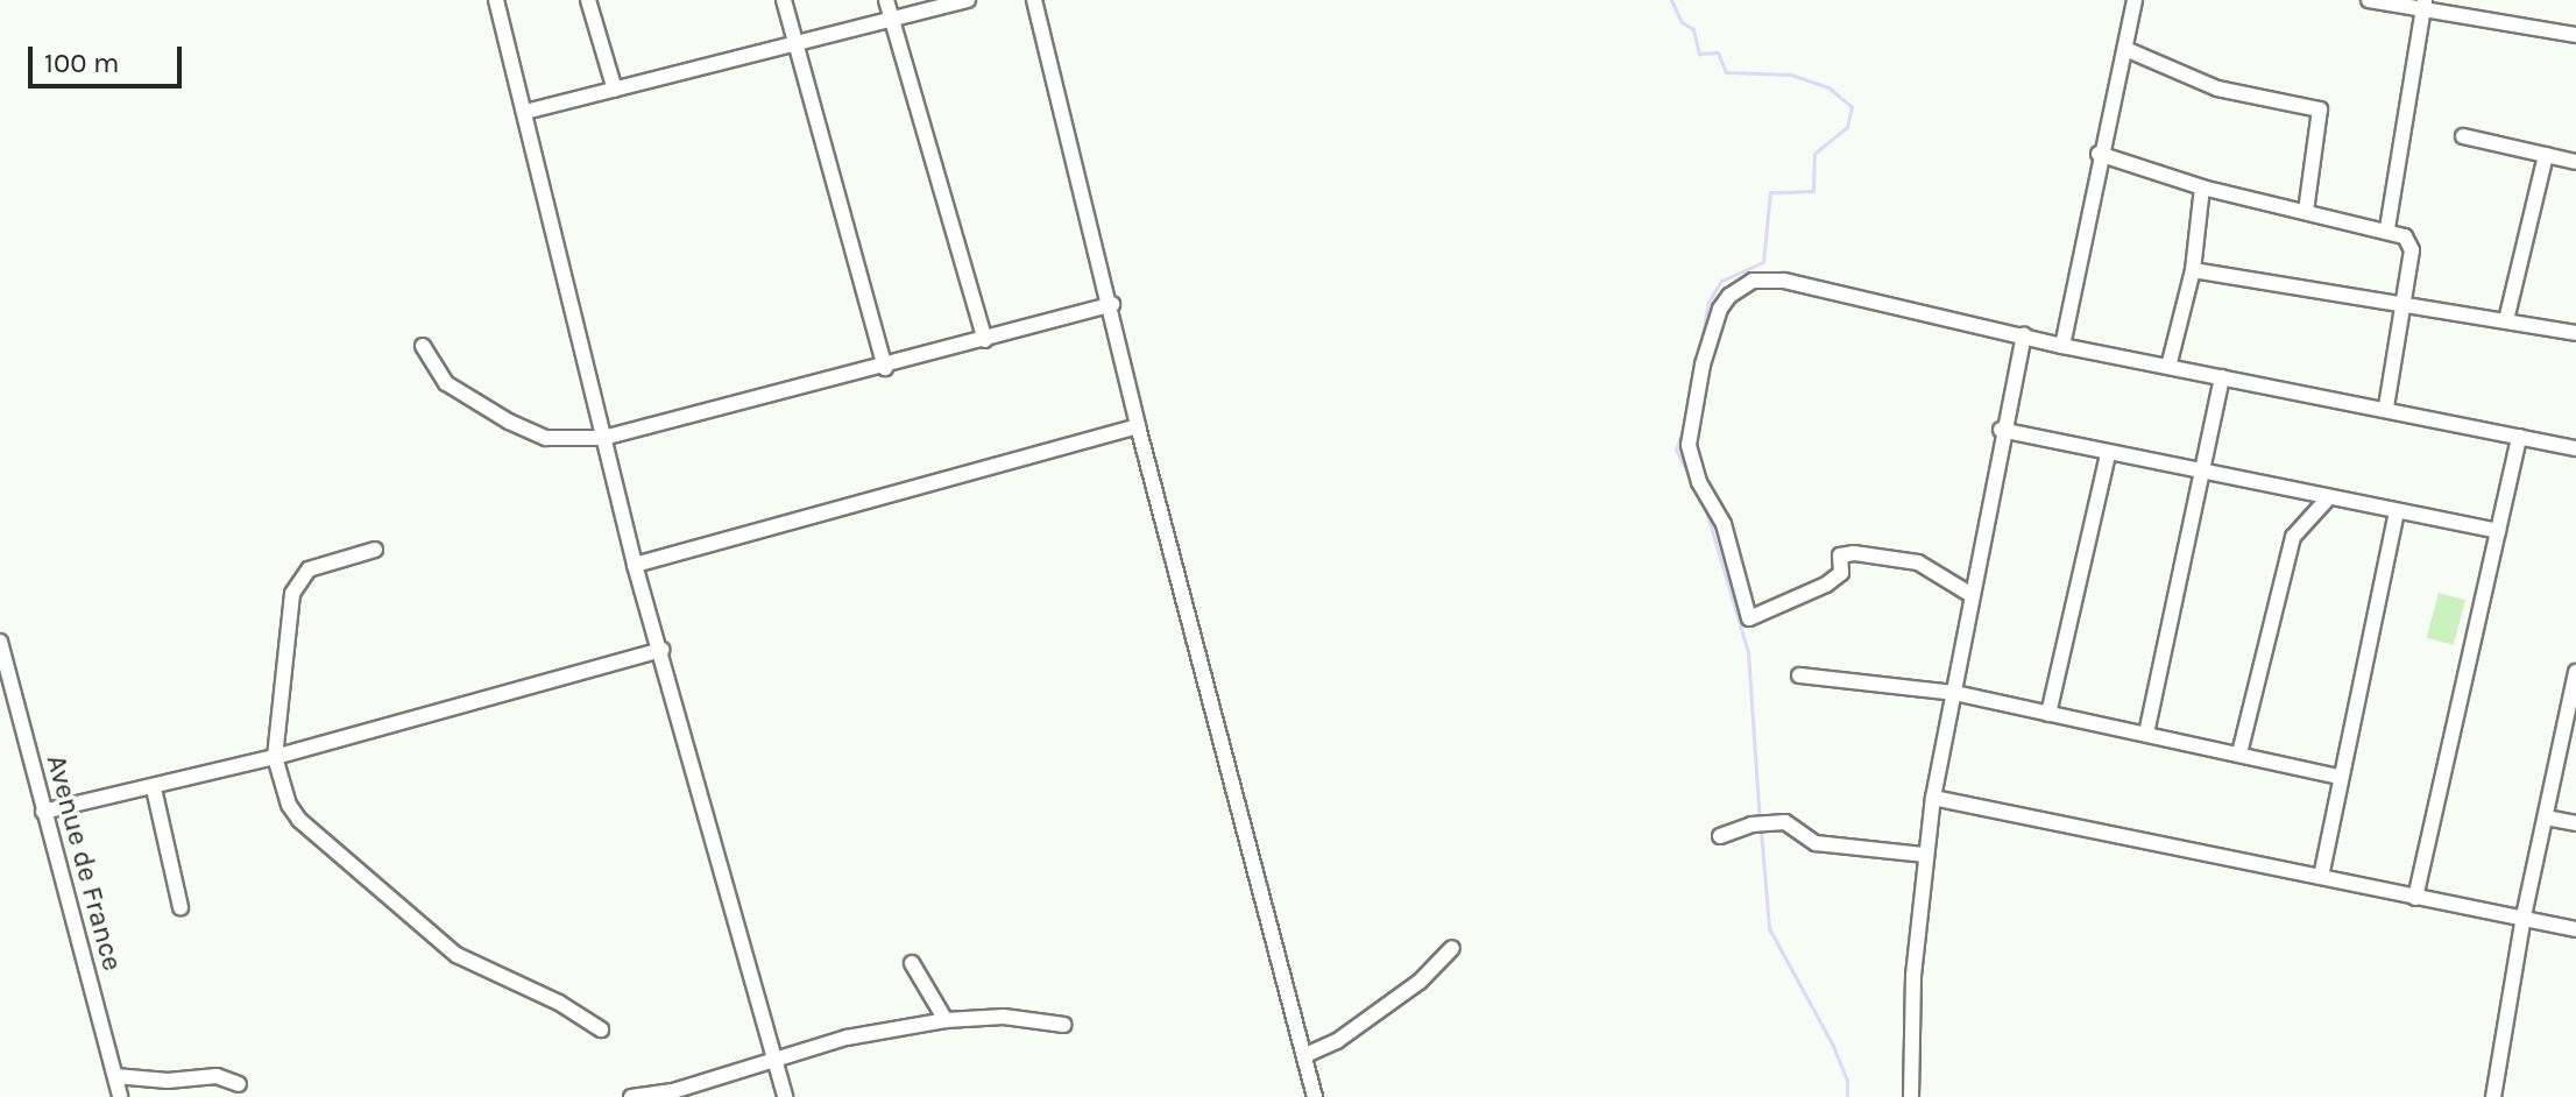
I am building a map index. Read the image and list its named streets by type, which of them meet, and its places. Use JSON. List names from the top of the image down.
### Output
{
  "streets": {
    "street": ["Avenue de France"]
  },
  "scale_bar": "100 m"
}
